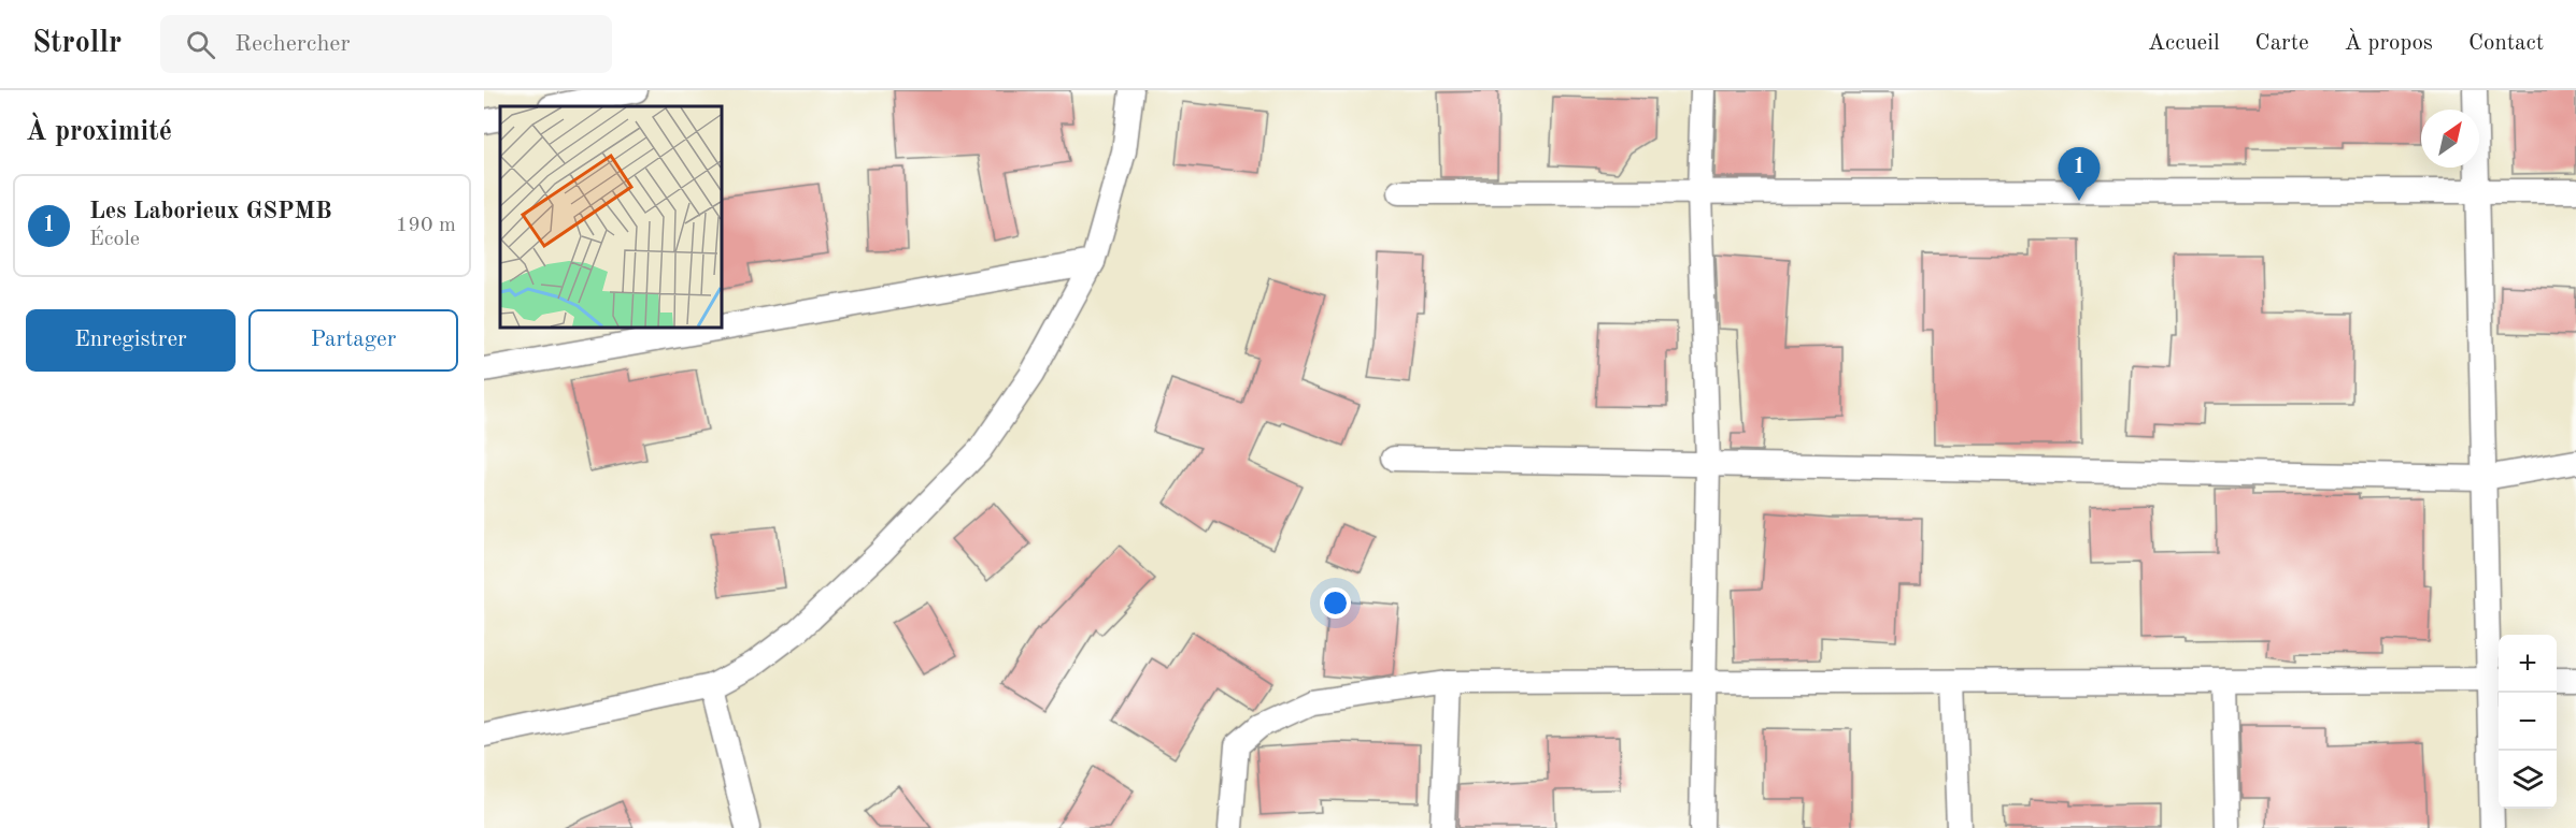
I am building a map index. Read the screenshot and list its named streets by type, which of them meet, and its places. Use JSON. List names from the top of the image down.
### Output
{
  "north": "top right",
  "page": {
    "header": "Strollr",
    "search": "Rechercher",
    "nav": [
      "Accueil",
      "Carte",
      "À propos",
      "Contact"
    ],
    "heading": "À proximité",
    "pins": "1",
    "list": [
      {
        "mark": "1",
        "name": "Les Laborieux GSPMB",
        "note": "École",
        "value": "190 m"
      }
    ],
    "buttons": ["Enregistrer", "Partager"],
    "map_buttons": ["+", "−"]
  }
}
